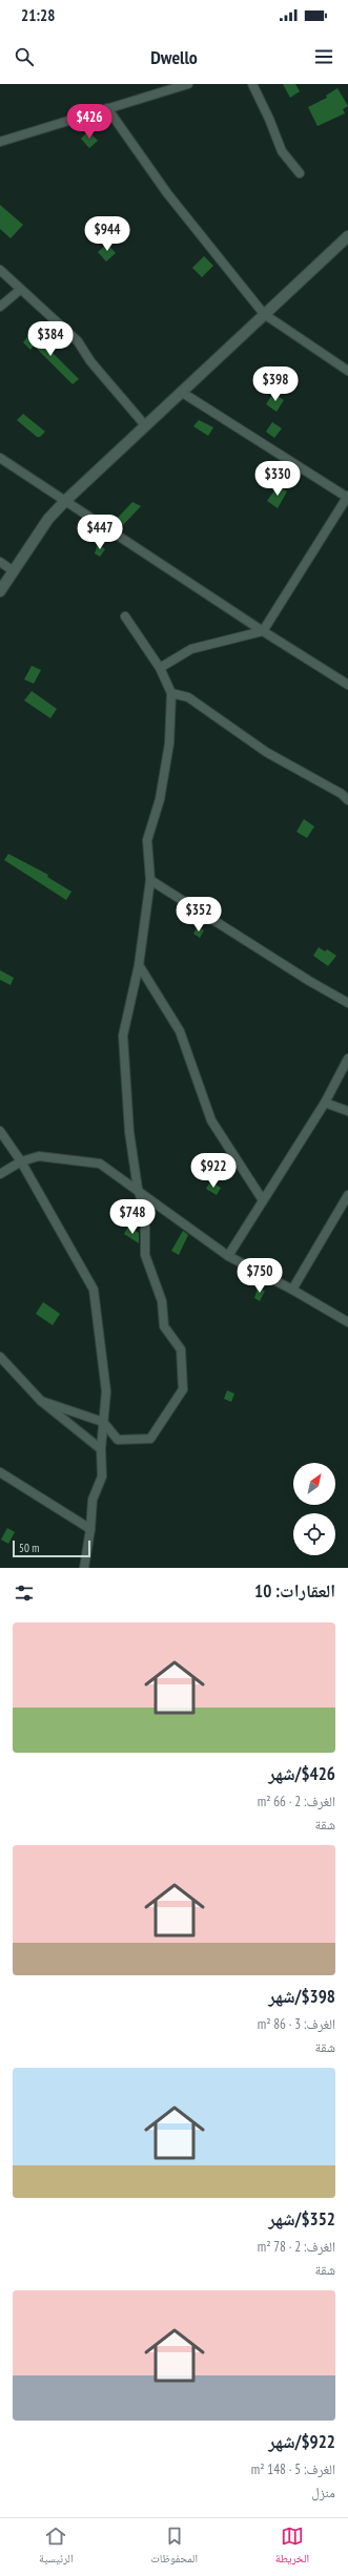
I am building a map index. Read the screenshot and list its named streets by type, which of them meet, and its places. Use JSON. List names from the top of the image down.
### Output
{
  "scale_bar": "50 m",
  "north": "top right",
  "page": {
    "status": "21:28",
    "header": "Dwello",
    "price": [
      "$426",
      "$944",
      "$384",
      "$398",
      "$330",
      "$447",
      "$352",
      "$922",
      "$748",
      "$750"
    ],
    "scale": "50 m",
    "heading": "العقارات: 10",
    "list": [
      {
        "name": "$426/شهر",
        "note": "الغرف: 2 · 66 m² · شقة"
      },
      {
        "name": "$398/شهر",
        "note": "الغرف: 3 · 86 m² · شقة"
      },
      {
        "name": "$352/شهر",
        "note": "الغرف: 2 · 78 m² · شقة"
      },
      {
        "name": "$922/شهر",
        "note": "الغرف: 5 · 148 m² · منزل"
      }
    ],
    "tabs": ["الخريطة", "المحفوظات", "الرئيسية"]
  }
}
